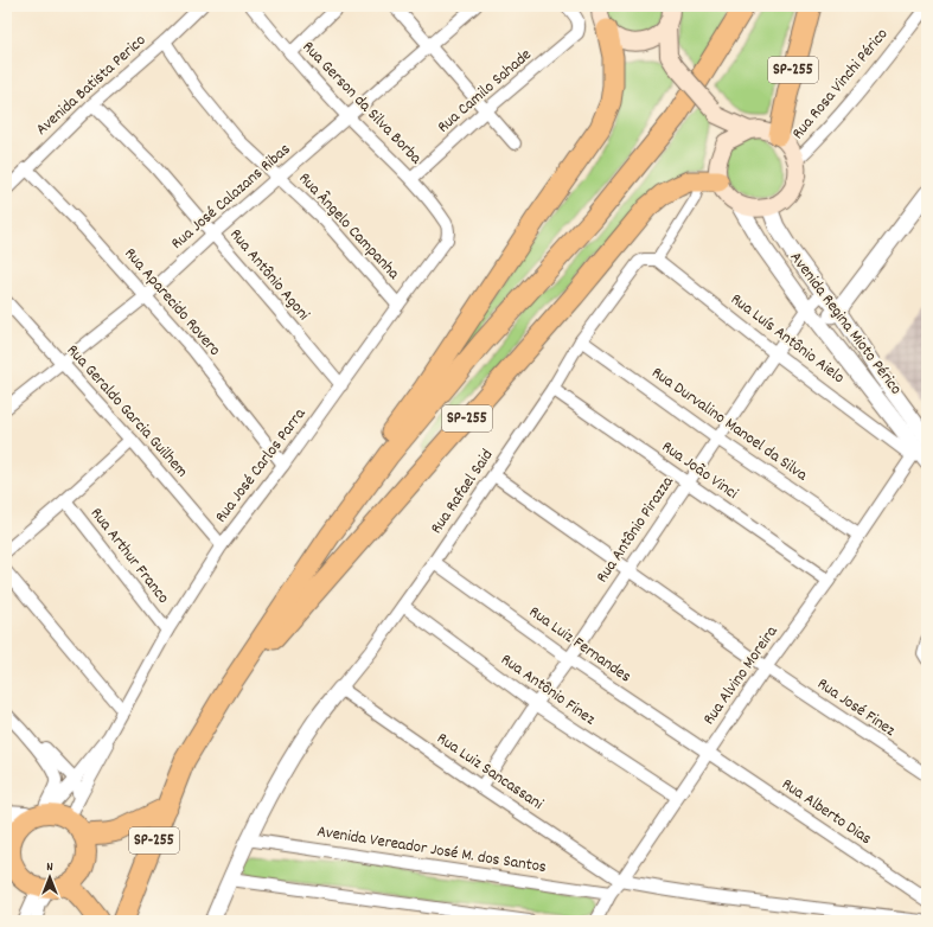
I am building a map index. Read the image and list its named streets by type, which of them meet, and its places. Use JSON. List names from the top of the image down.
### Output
{
  "streets": {
    "highway": ["SP-255"],
    "street": [
      "Rua Rosa Vinchi Périco",
      "Avenida Batista Perico",
      "Rua Camilo Sahade",
      "Rua Gerson da Silva Borba",
      "Rua José Calazans Ribas",
      "Rua Ângelo Campanha",
      "Rua Antônio Agoni",
      "Rua Aparecido Rovero",
      "Avenida Regina Mioto Périco",
      "Rua Luís Antônio Aielo",
      "Rua Geraldo Garcia Guilhem",
      "Rua Durvalino Manoel da Silva",
      "Rua José Carlos Parra",
      "Rua João Vinci",
      "Rua Rafael Said",
      "Rua Antônio Pirazza",
      "Rua Arthur Franco",
      "Rua Luiz Fernandes",
      "Rua Alvino Moreira",
      "Rua Antônio Finez",
      "Rua José Finez",
      "Rua Luiz Sancassani",
      "Rua Alberto Dias",
      "Avenida Vereador José M. dos Santos"
    ]
  },
  "crossings": [
    ["SP-255", "Rua Rosa Vinchi Périco"],
    ["SP-255", "Avenida Regina Mioto Périco"],
    ["Rua Rosa Vinchi Périco", "Avenida Regina Mioto Périco"],
    ["Avenida Batista Perico", "Rua Ângelo Campanha"],
    ["Avenida Batista Perico", "Rua Antônio Agoni"],
    ["Avenida Batista Perico", "Rua Aparecido Rovero"],
    ["Rua Camilo Sahade", "Rua Gerson da Silva Borba"],
    ["Rua Gerson da Silva Borba", "Rua José Calazans Ribas"],
    ["Rua Gerson da Silva Borba", "Rua José Carlos Parra"],
    ["Rua José Calazans Ribas", "Rua Ângelo Campanha"],
    ["Rua José Calazans Ribas", "Rua Antônio Agoni"],
    ["Rua José Calazans Ribas", "Rua Aparecido Rovero"],
    ["Rua José Calazans Ribas", "Rua Geraldo Garcia Guilhem"],
    ["Rua Ângelo Campanha", "Rua José Carlos Parra"],
    ["Rua Antônio Agoni", "Rua José Carlos Parra"],
    ["Rua Aparecido Rovero", "Rua José Carlos Parra"],
    ["Avenida Regina Mioto Périco", "Rua Luís Antônio Aielo"],
    ["Avenida Regina Mioto Périco", "Rua Antônio Pirazza"],
    ["Avenida Regina Mioto Périco", "Rua Alvino Moreira"],
    ["Rua Luís Antônio Aielo", "Rua Rafael Said"],
    ["Rua Luís Antônio Aielo", "Rua Antônio Pirazza"],
    ["Rua Luís Antônio Aielo", "Rua Alvino Moreira"],
    ["Rua Geraldo Garcia Guilhem", "Rua José Carlos Parra"],
    ["Rua Durvalino Manoel da Silva", "Rua Rafael Said"],
    ["Rua Durvalino Manoel da Silva", "Rua Antônio Pirazza"],
    ["Rua Durvalino Manoel da Silva", "Rua Alvino Moreira"],
    ["Rua José Carlos Parra", "Rua Arthur Franco"],
    ["Rua João Vinci", "Rua Rafael Said"],
    ["Rua João Vinci", "Rua Antônio Pirazza"],
    ["Rua João Vinci", "Rua Alvino Moreira"],
    ["Rua Rafael Said", "Rua Luiz Fernandes"],
    ["Rua Rafael Said", "Rua Antônio Finez"],
    ["Rua Rafael Said", "Rua José Finez"],
    ["Rua Rafael Said", "Rua Luiz Sancassani"],
    ["Rua Antônio Pirazza", "Rua Luiz Fernandes"],
    ["Rua Antônio Pirazza", "Rua Antônio Finez"],
    ["Rua Antônio Pirazza", "Rua José Finez"],
    ["Rua Antônio Pirazza", "Rua Luiz Sancassani"],
    ["Rua Luiz Fernandes", "Rua Alvino Moreira"],
    ["Rua Luiz Fernandes", "Rua Alberto Dias"],
    ["Rua Alvino Moreira", "Rua Antônio Finez"],
    ["Rua Alvino Moreira", "Rua José Finez"],
    ["Rua Alvino Moreira", "Rua Luiz Sancassani"],
    ["Rua Alvino Moreira", "Rua Alberto Dias"],
    ["Rua Alvino Moreira", "Avenida Vereador José M. dos Santos"]
  ],
  "north": "top"
}
